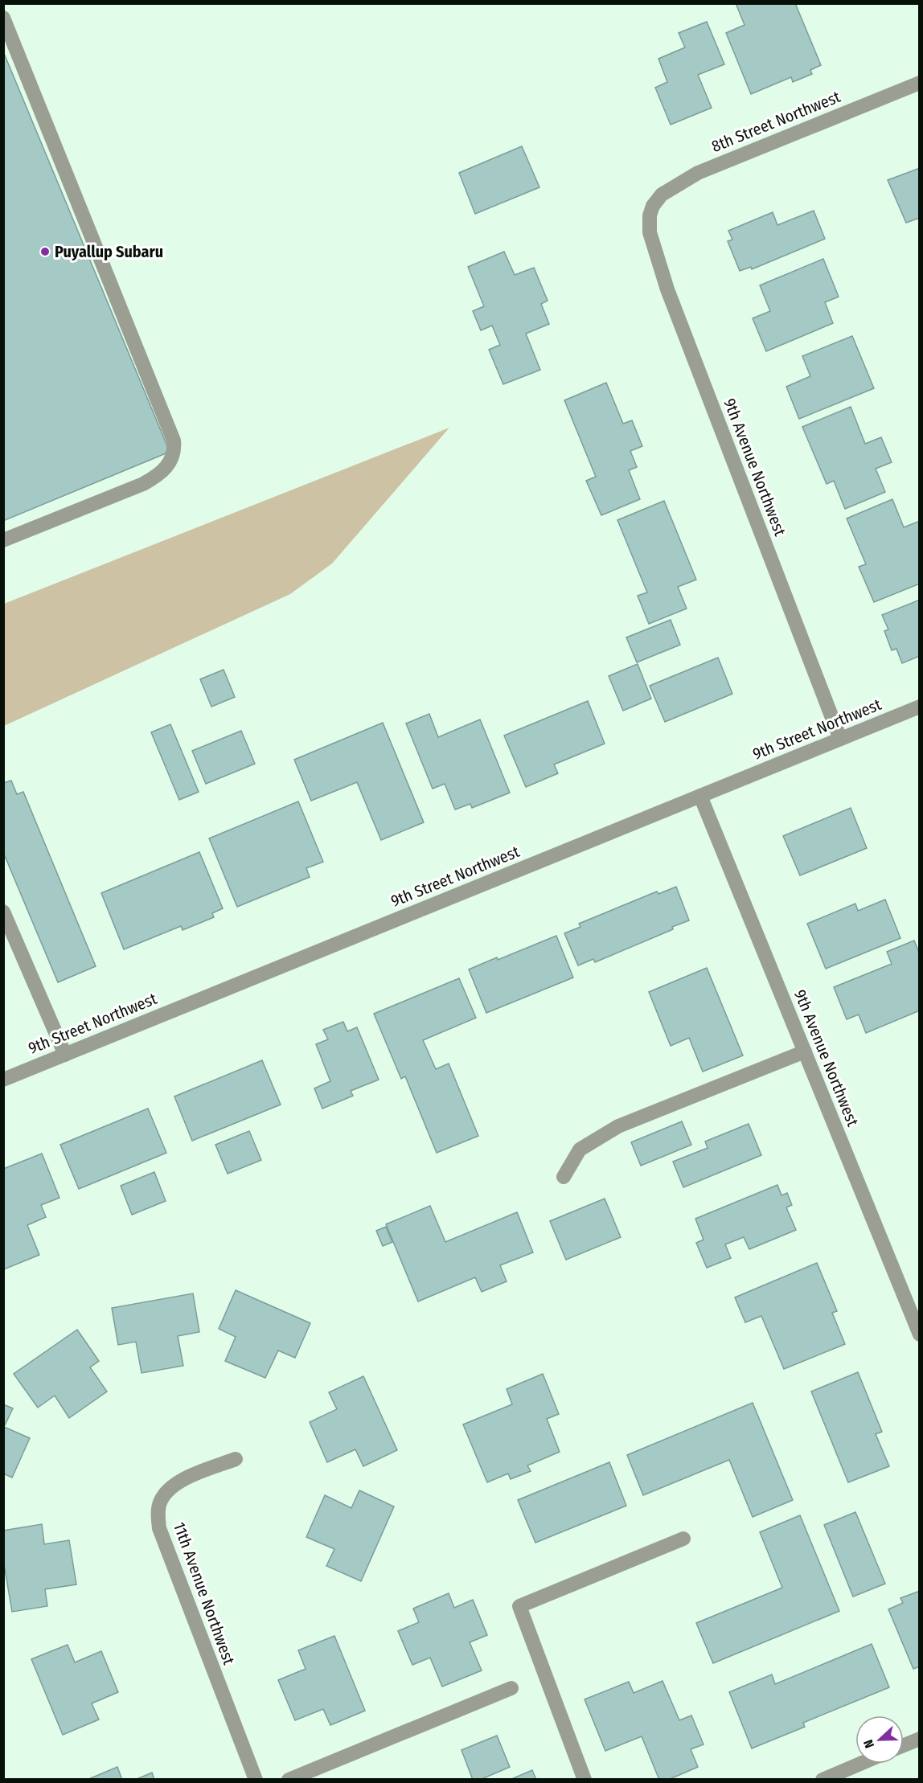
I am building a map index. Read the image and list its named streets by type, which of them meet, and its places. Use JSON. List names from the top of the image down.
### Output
{
  "streets": {
    "street": [
      "8th Street Northwest",
      "9th Avenue Northwest",
      "9th Street Northwest",
      "11th Avenue Northwest"
    ]
  },
  "crossings": [
    ["8th Street Northwest", "9th Avenue Northwest"],
    ["9th Avenue Northwest", "9th Street Northwest"]
  ],
  "places": ["Puyallup Subaru"],
  "north": "left"
}
